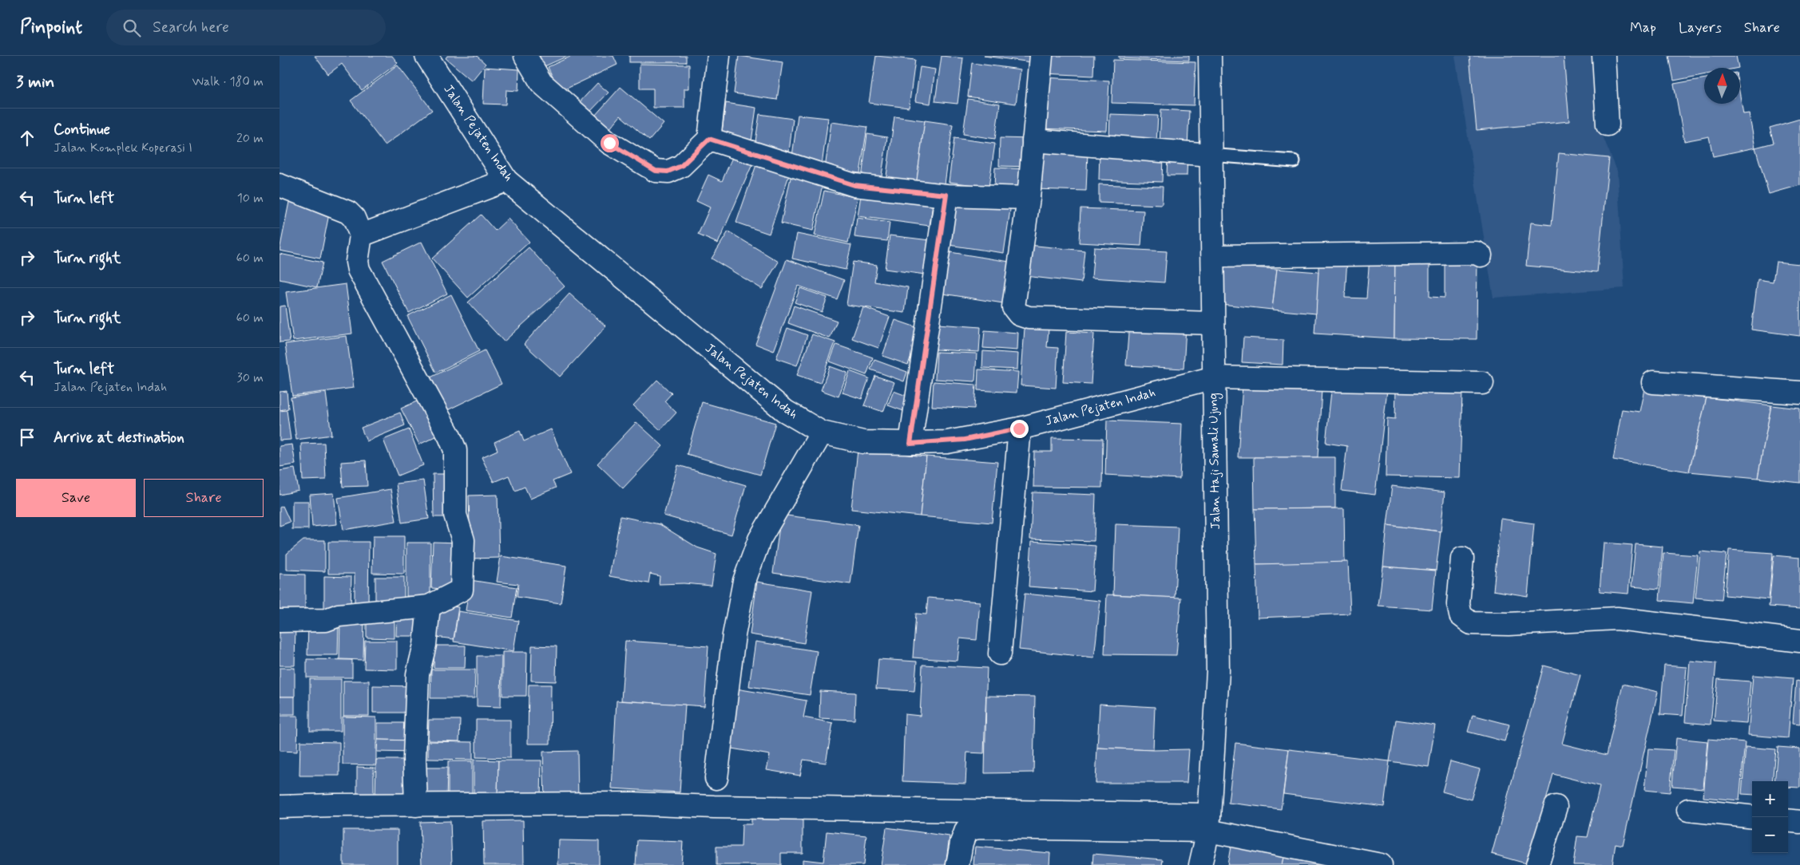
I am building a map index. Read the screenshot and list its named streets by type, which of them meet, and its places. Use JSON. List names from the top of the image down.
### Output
{
  "streets": {
    "street": ["Jalan Pejaten Indah", "Jalan Haji Samali Ujung"]
  },
  "crossings": [
    ["Jalan Pejaten Indah", "Jalan Haji Samali Ujung"]
  ],
  "north": "top",
  "page": {
    "header": "Pinpoint",
    "search": "Search here",
    "nav": ["Map", "Layers", "Share"],
    "heading": ["3 min", "Walk · 180 m"],
    "list": [
      ["Continue", "Jalan Komplek Koperasi I", "20 m"],
      ["Turn left", "10 m"],
      ["Turn right", "60 m"],
      ["Turn right", "60 m"],
      ["Turn left", "Jalan Pejaten Indah", "30 m"],
      "Arrive at destination"
    ],
    "buttons": ["Save", "Share"],
    "map_buttons": ["+", "−"]
  }
}
